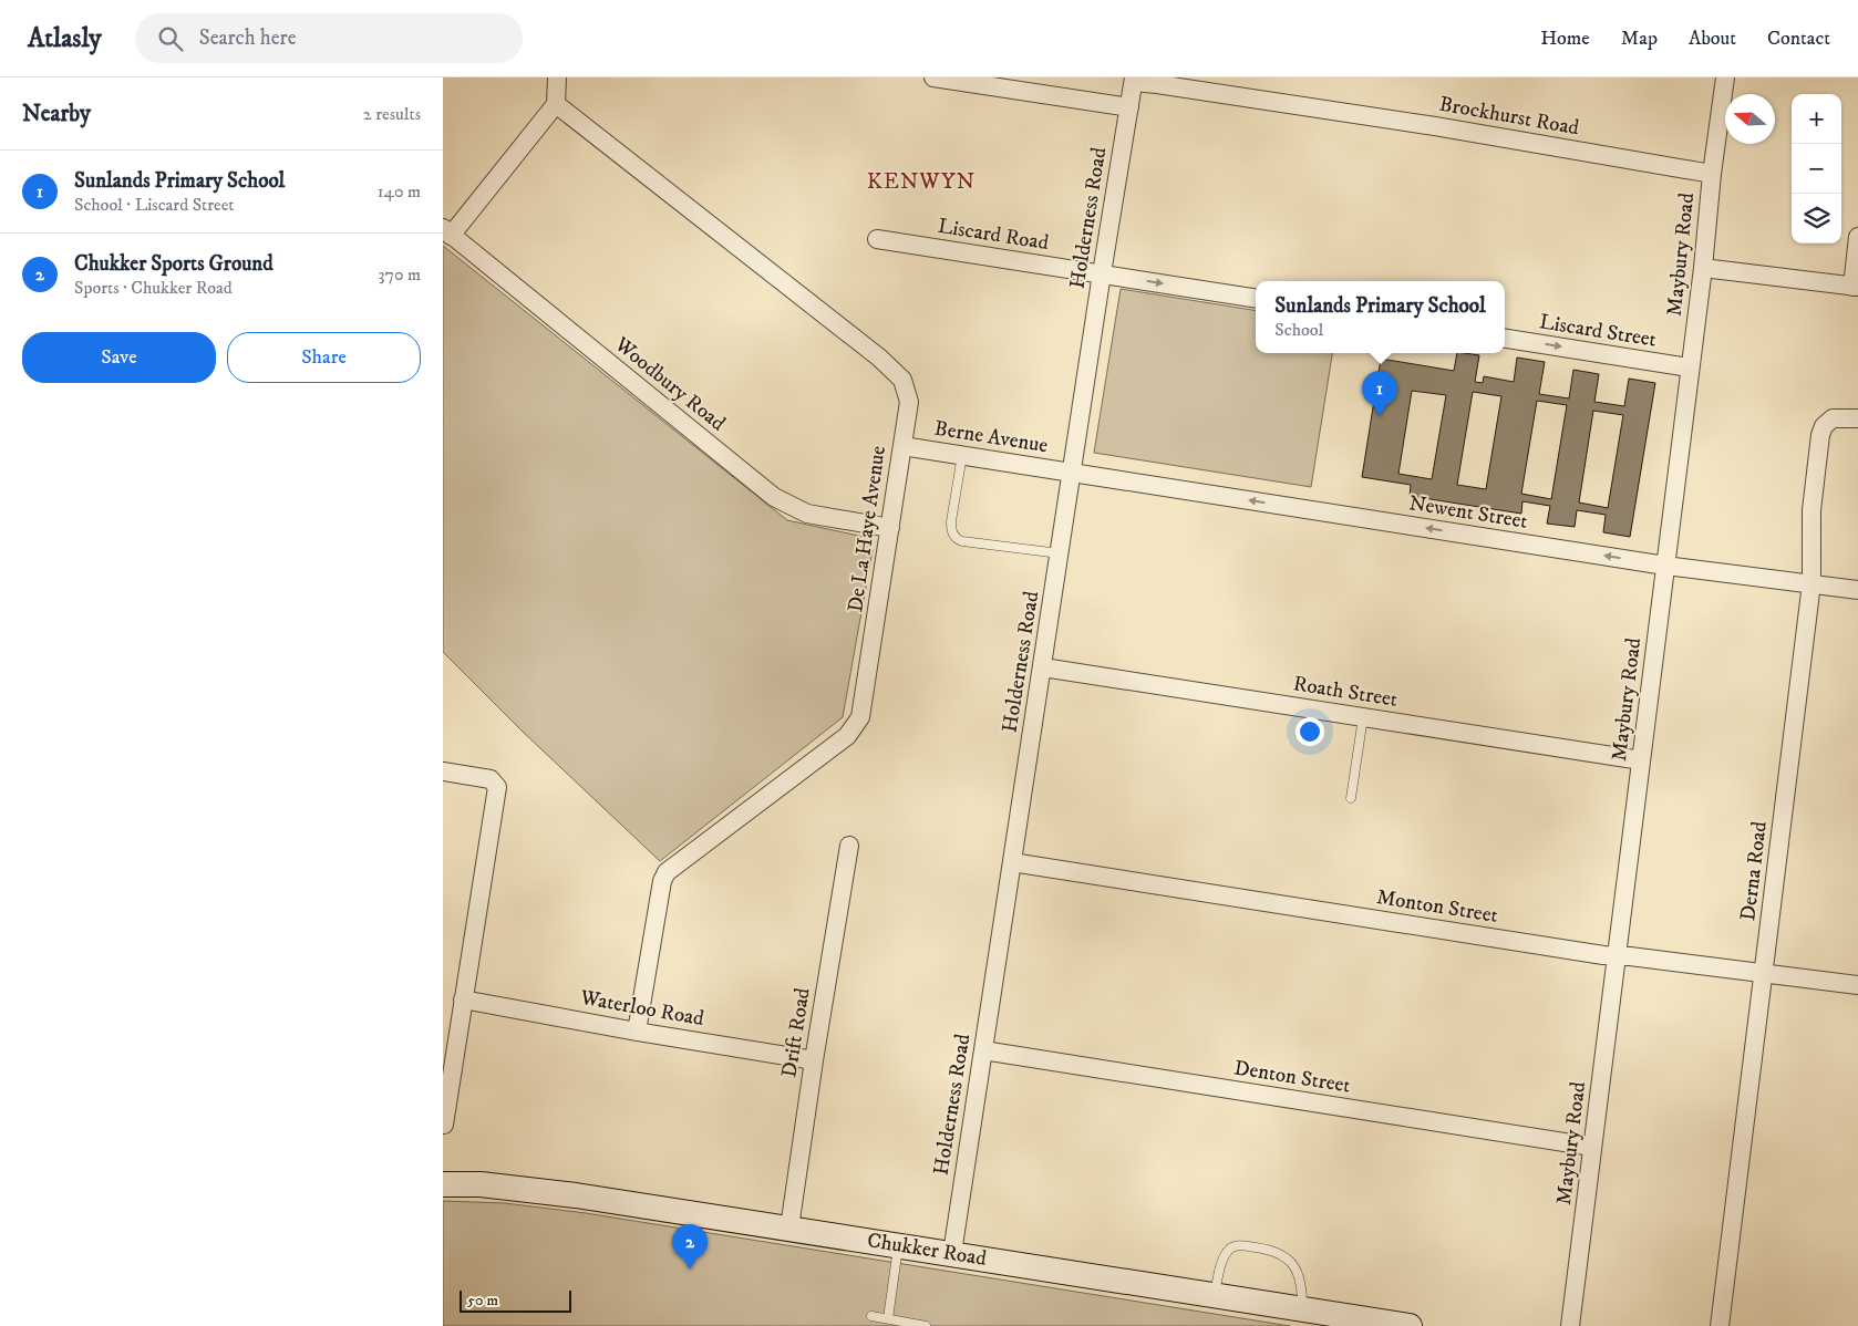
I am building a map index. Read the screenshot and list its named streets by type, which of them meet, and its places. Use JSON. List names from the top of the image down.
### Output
{
  "streets": {
    "street": [
      "Brockhurst Road",
      "Holderness Road",
      "Liscard Road",
      "Maybury Road",
      "Liscard Street",
      "Woodbury Road",
      "Berne Avenue",
      "Newent Street",
      "De La Haye Avenue",
      "Roath Street",
      "Derna Road",
      "Monton Street",
      "Waterloo Road",
      "Drift Road",
      "Denton Street",
      "Chukker Road"
    ]
  },
  "crossings": [
    ["Brockhurst Road", "Holderness Road"],
    ["Brockhurst Road", "Maybury Road"],
    ["Holderness Road", "Liscard Road"],
    ["Holderness Road", "Berne Avenue"],
    ["Holderness Road", "Newent Street"],
    ["Holderness Road", "Roath Street"],
    ["Holderness Road", "Monton Street"],
    ["Holderness Road", "Denton Street"],
    ["Holderness Road", "Chukker Road"],
    ["Maybury Road", "Liscard Street"],
    ["Maybury Road", "Newent Street"],
    ["Maybury Road", "Roath Street"],
    ["Maybury Road", "Monton Street"],
    ["Maybury Road", "Denton Street"],
    ["Woodbury Road", "De La Haye Avenue"],
    ["Berne Avenue", "Newent Street"],
    ["Berne Avenue", "De La Haye Avenue"],
    ["Newent Street", "Derna Road"],
    ["De La Haye Avenue", "Waterloo Road"],
    ["Derna Road", "Monton Street"],
    ["Waterloo Road", "Drift Road"],
    ["Drift Road", "Chukker Road"]
  ],
  "one_way": ["Liscard Street", "Newent Street"],
  "districts": ["KENWYN"],
  "scale_bar": "50 m",
  "north": "left",
  "page": {
    "header": "Atlasly",
    "search": "Search here",
    "nav": [
      "Home",
      "Map",
      "About",
      "Contact"
    ],
    "heading": ["Nearby", "2 results"],
    "map_buttons": ["+", "−"],
    "list": [
      {
        "mark": "1",
        "name": "Sunlands Primary School",
        "note": "School · Liscard Street",
        "value": "140 m"
      },
      {
        "mark": "2",
        "name": "Chukker Sports Ground",
        "note": "Sports · Chukker Road",
        "value": "370 m"
      }
    ],
    "popup": ["Sunlands Primary School", "School"],
    "buttons": ["Save", "Share"],
    "pins": ["1", "2"],
    "scale": "50 m"
  }
}
